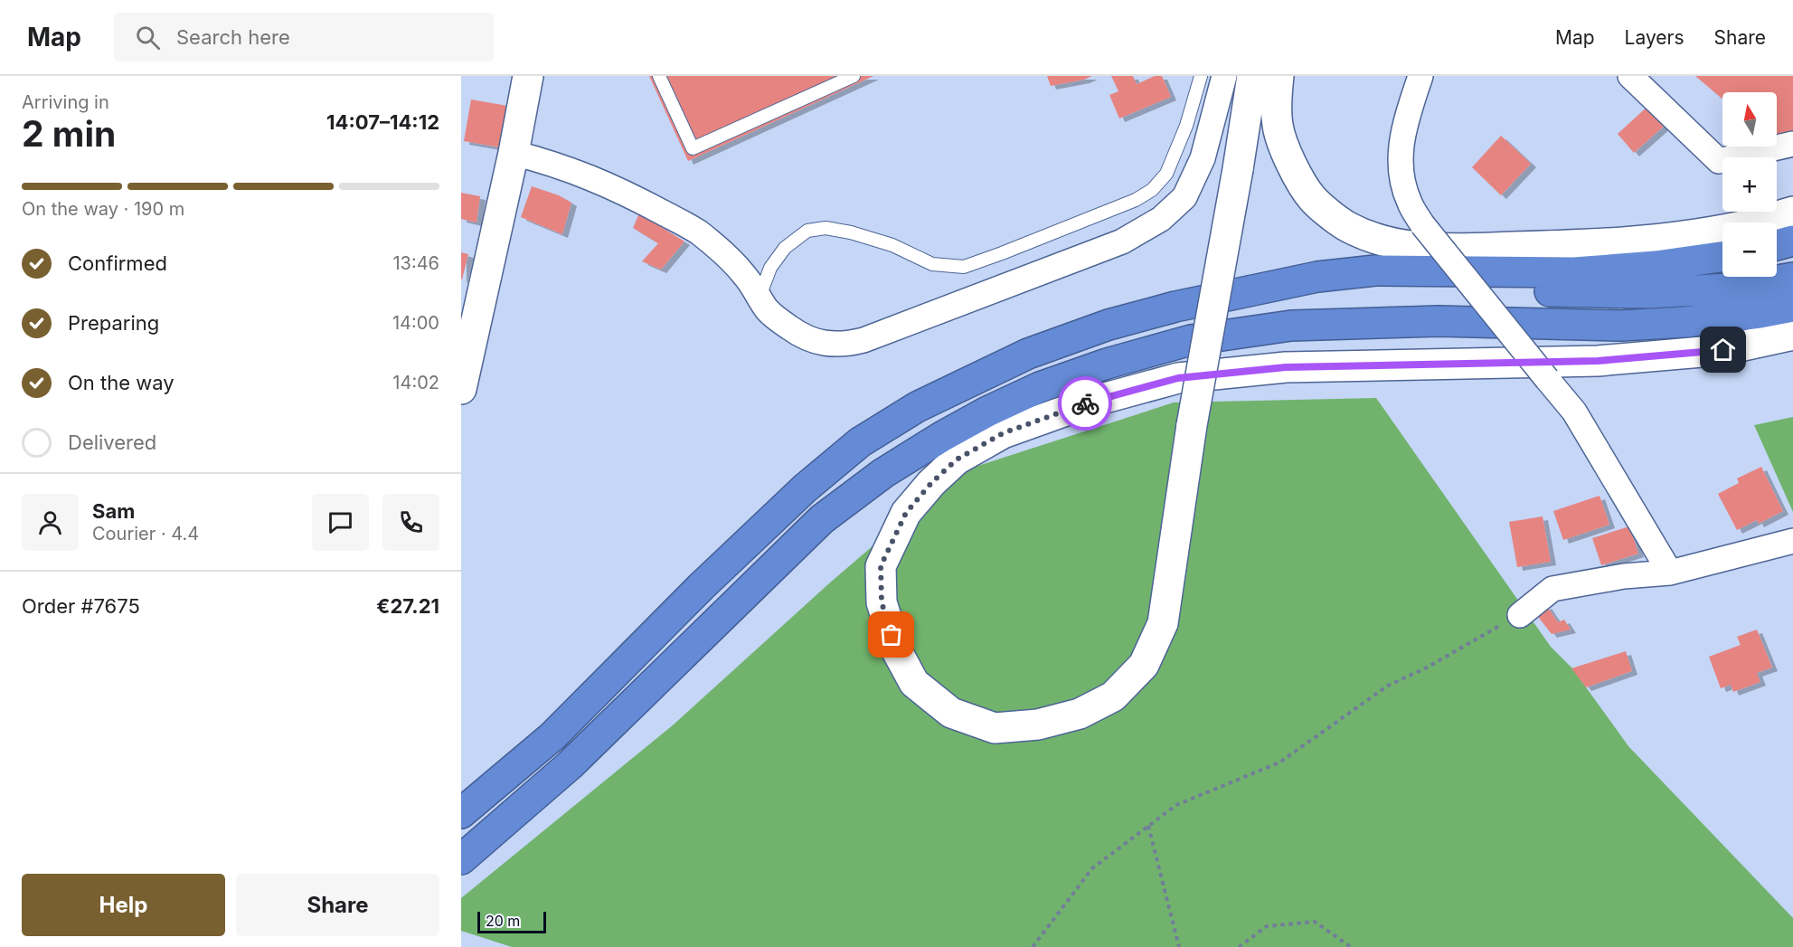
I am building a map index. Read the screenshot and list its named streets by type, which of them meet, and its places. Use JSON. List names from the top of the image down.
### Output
{
  "scale_bar": "20 m",
  "north": "top",
  "page": {
    "header": "Map",
    "search": "Search here",
    "nav": ["Map", "Layers", "Share"],
    "heading": ["2 min", "Arriving in", "14:07–14:12"],
    "panel": [
      "Sam",
      "Courier · 4.4",
      "Order #7675",
      "€27.21"
    ],
    "map_buttons": ["+", "−"],
    "bar": "On the way · 190 m",
    "list": [
      ["Confirmed", "13:46"],
      ["Preparing", "14:00"],
      ["On the way", "14:02"],
      "Delivered"
    ],
    "buttons": ["Help", "Share"],
    "scale": "20 m"
  }
}
